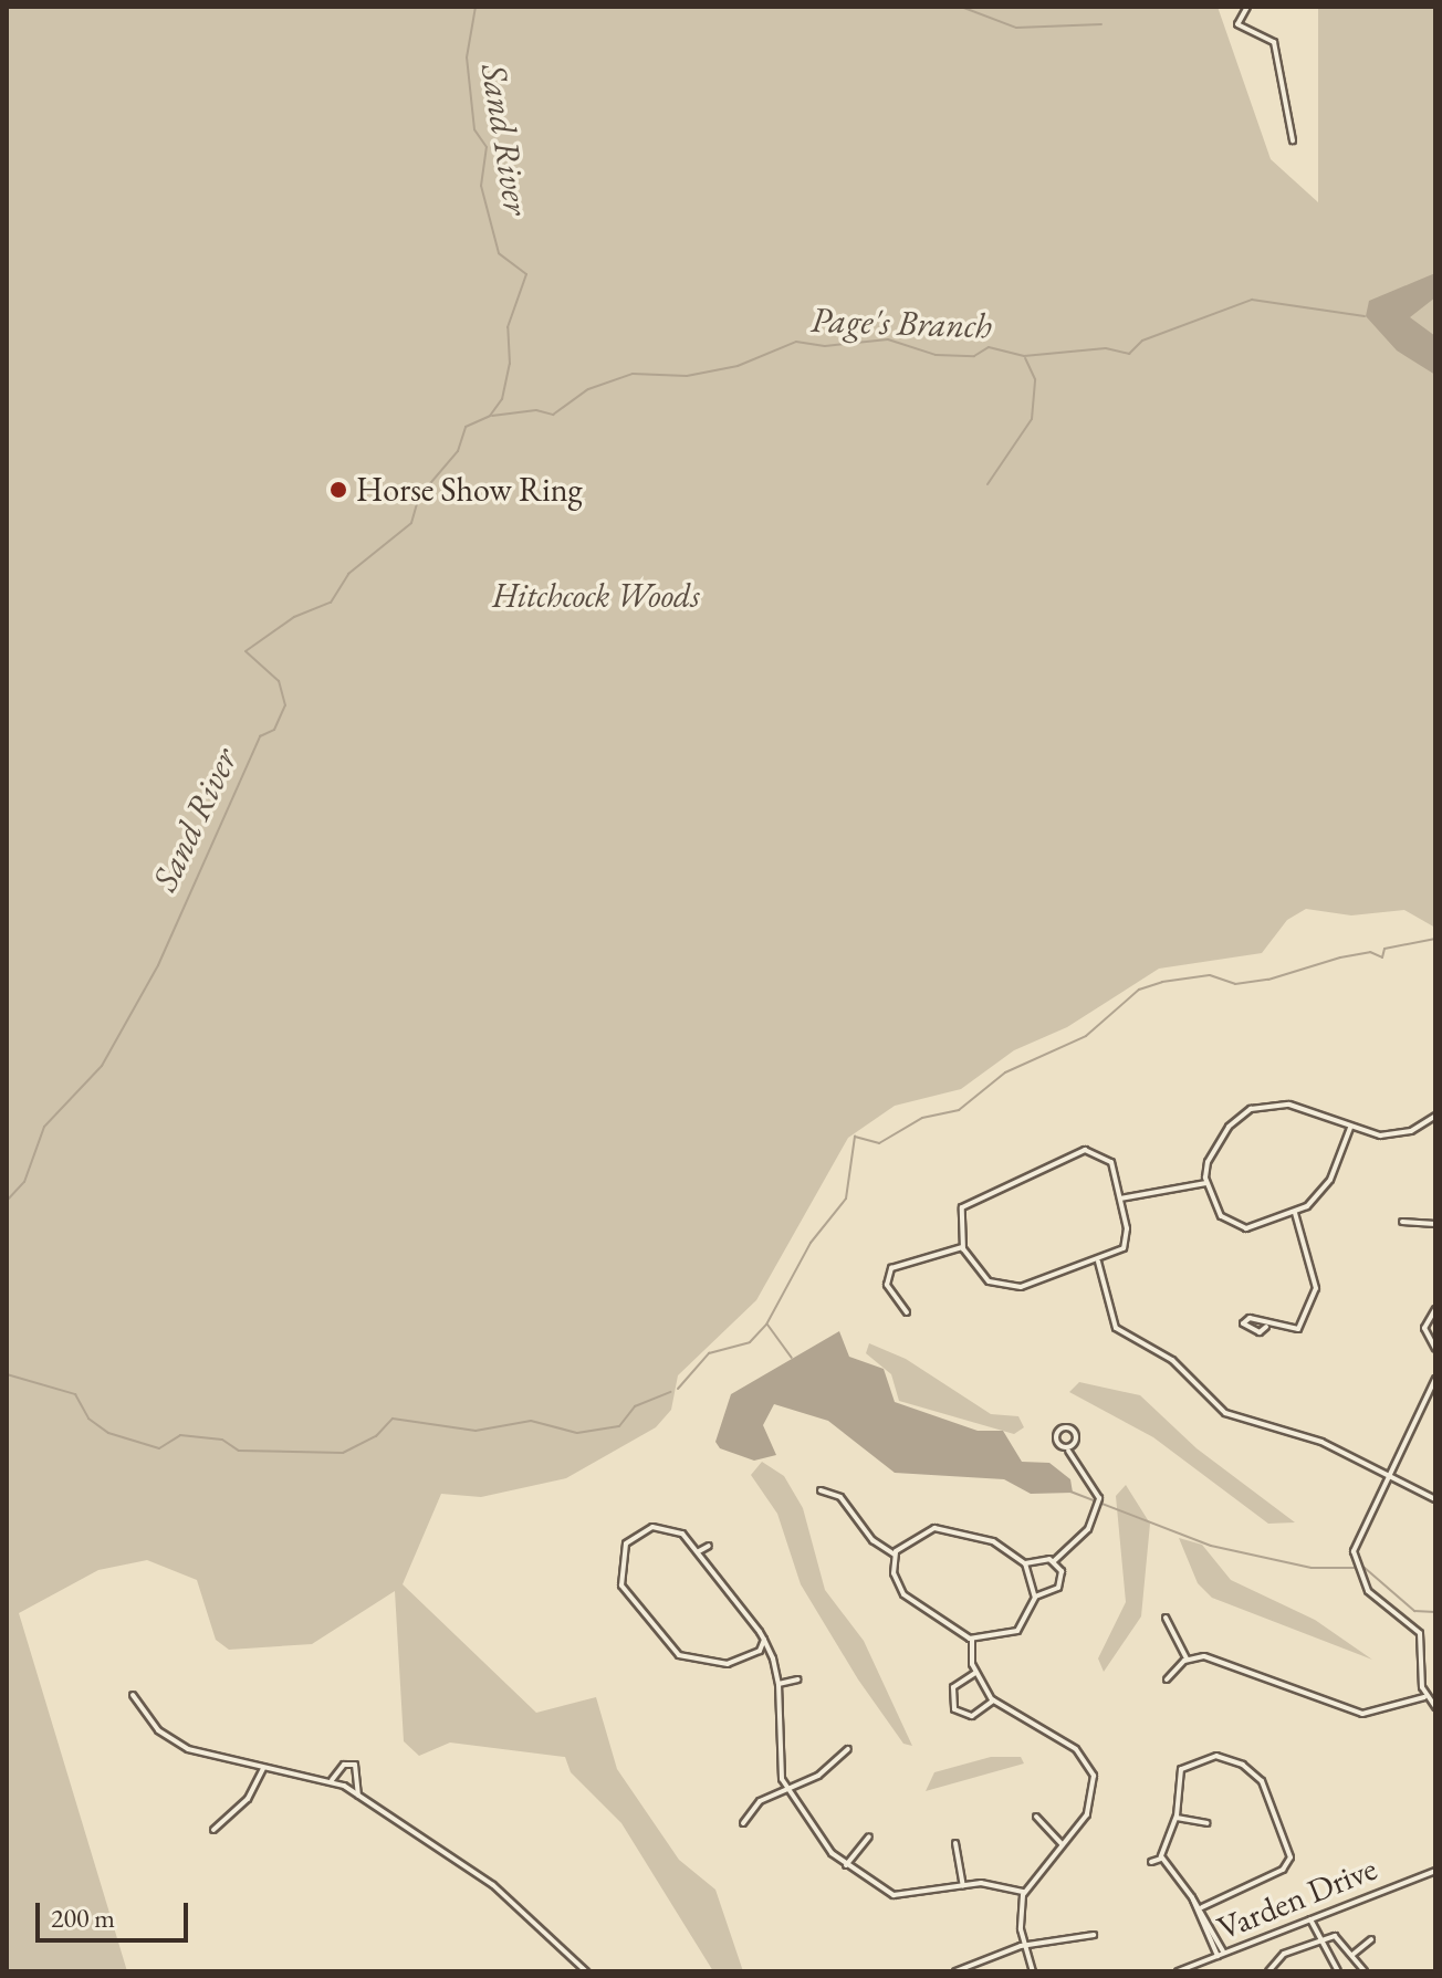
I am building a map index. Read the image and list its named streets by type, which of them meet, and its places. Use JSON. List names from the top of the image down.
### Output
{
  "streets": {
    "street": ["Varden Drive"]
  },
  "water": ["Sand River", "Page's Branch"],
  "parks": ["Hitchcock Woods"],
  "places": ["Horse Show Ring"],
  "scale_bar": "200 m"
}
